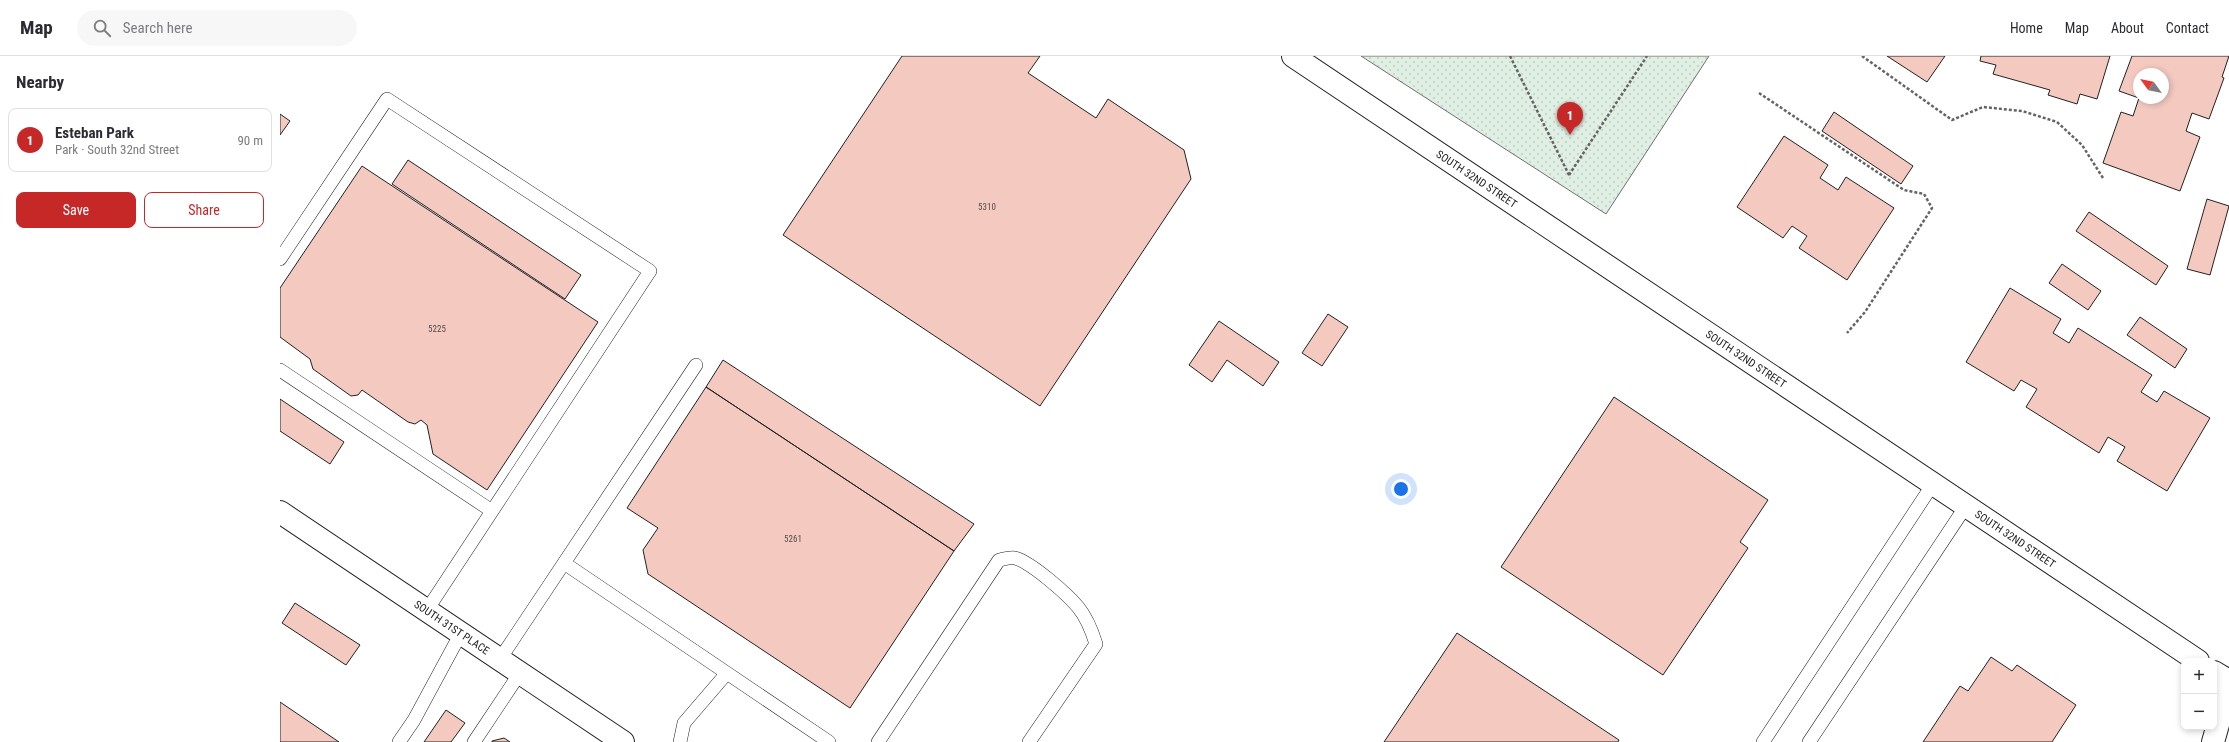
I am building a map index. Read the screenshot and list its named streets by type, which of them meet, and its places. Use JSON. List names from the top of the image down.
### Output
{
  "streets": {
    "main road": ["SOUTH 32ND STREET", "SOUTH 31ST PLACE"]
  },
  "house_numbers": ["5310", "5225", "5261"],
  "north": "top left",
  "page": {
    "header": "Map",
    "search": "Search here",
    "nav": [
      "Home",
      "Map",
      "About",
      "Contact"
    ],
    "heading": "Nearby",
    "pins": "1",
    "list": [
      {
        "mark": "1",
        "name": "Esteban Park",
        "note": "Park · South 32nd Street",
        "value": "90 m"
      }
    ],
    "buttons": ["Save", "Share"],
    "map_buttons": ["+", "−"]
  }
}
